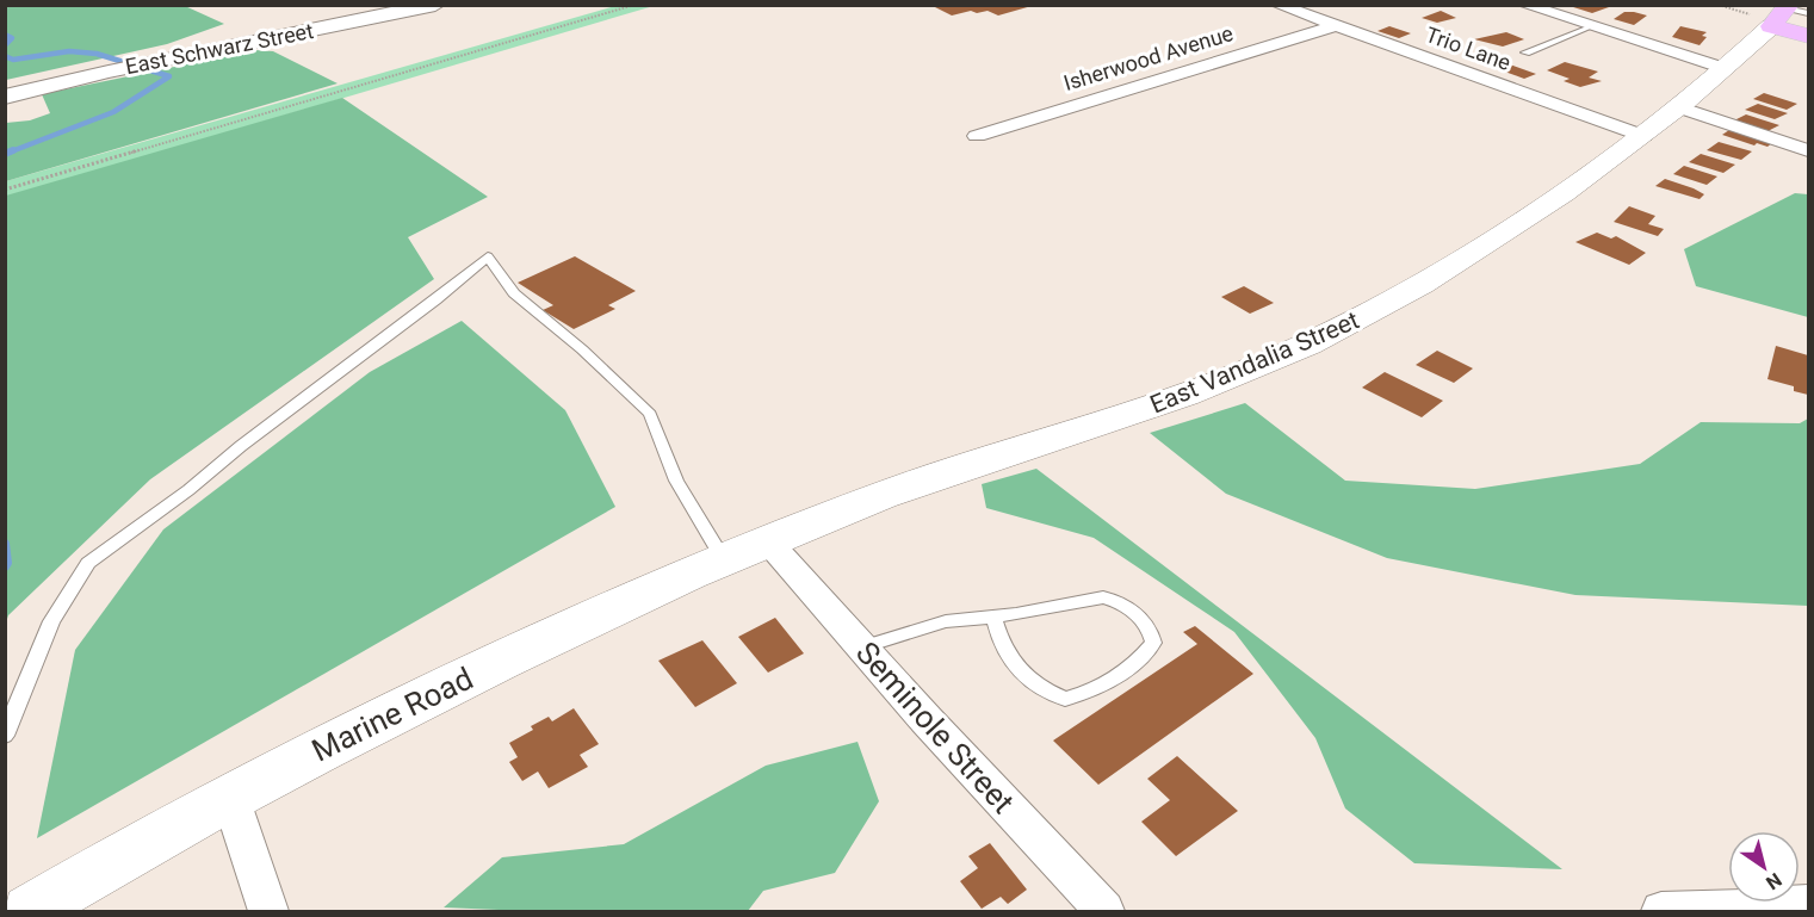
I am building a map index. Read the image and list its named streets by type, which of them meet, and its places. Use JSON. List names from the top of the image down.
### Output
{
  "streets": {
    "main road": ["East Vandalia Street", "Marine Road"],
    "street": [
      "East Schwarz Street",
      "Trio Lane",
      "Isherwood Avenue",
      "Seminole Street"
    ]
  },
  "crossings": [
    ["Trio Lane", "Isherwood Avenue"],
    ["Trio Lane", "East Vandalia Street"],
    ["East Vandalia Street", "Marine Road"],
    ["East Vandalia Street", "Seminole Street"],
    ["Marine Road", "Seminole Street"]
  ],
  "north": "bottom right"
}
